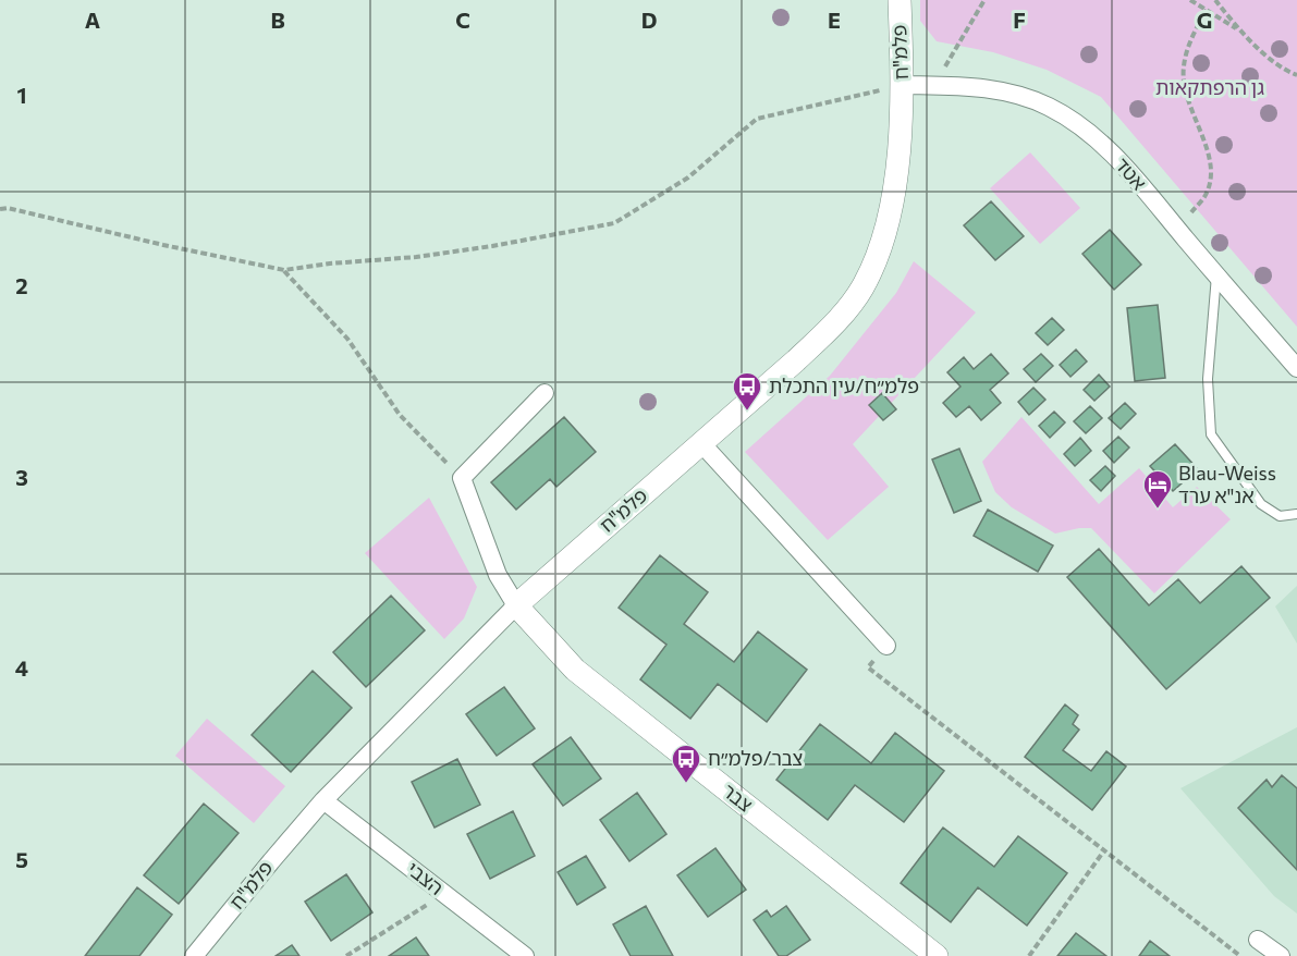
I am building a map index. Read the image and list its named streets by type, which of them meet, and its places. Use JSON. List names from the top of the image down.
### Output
{
  "streets": {
    "street": [
      "פלמ\"ח",
      "אטד",
      "צבר",
      "הצבי"
    ]
  },
  "crossings": [
    ["פלמ\"ח", "אטד"],
    ["פלמ\"ח", "צבר"],
    ["פלמ\"ח", "הצבי"]
  ],
  "parks": ["גן הרפתקאות"],
  "places": {
    "bus stop": ["פלמ״ח/עין התכלת", "צבר/פלמ״ח"],
    "hotel": ["Blau-Weiss אנ\"א ערד"]
  },
  "grid": {
    "columns": [
      "A",
      "B",
      "C",
      "D",
      "E",
      "F",
      "G"
    ],
    "rows": [
      "1",
      "2",
      "3",
      "4",
      "5"
    ]
  }
}
